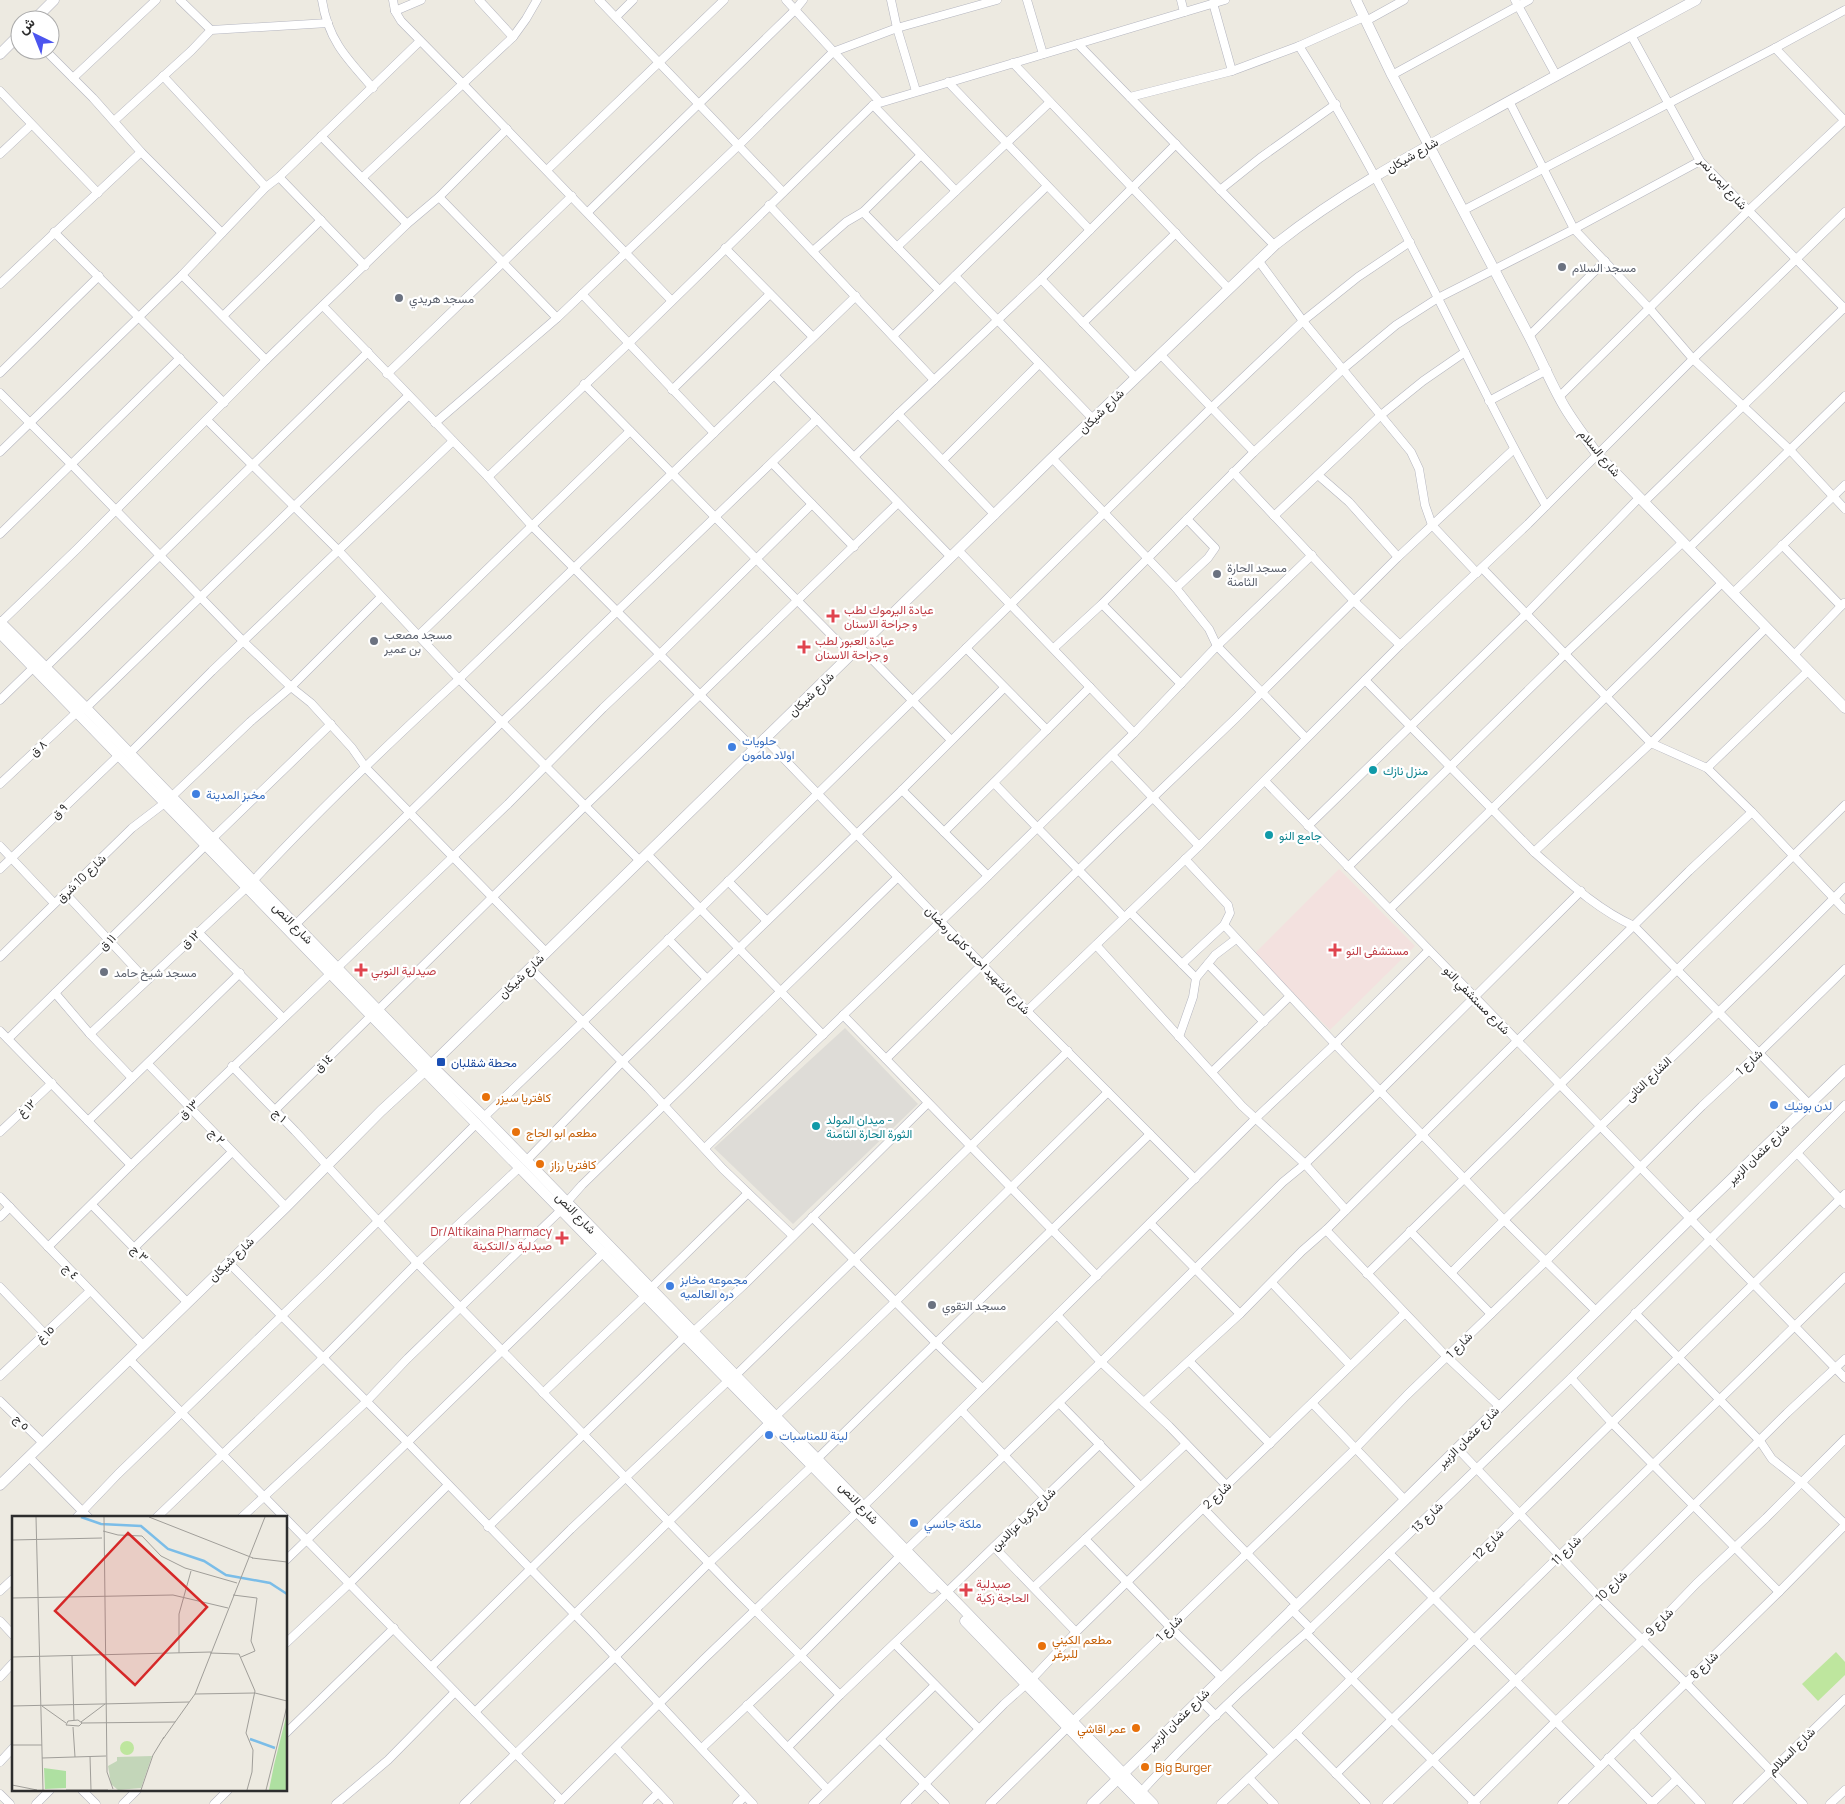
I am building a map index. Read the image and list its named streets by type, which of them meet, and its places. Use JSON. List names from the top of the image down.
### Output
{
  "streets": {
    "street": [
      "شارع شيكان",
      "شارع ايمن نمر",
      "شارع السلام",
      "٨ ق",
      "٩ ق",
      "شارع 10 شرق",
      "شارع النص",
      "١٢ ق",
      "١١ ق",
      "شارع الشهيد احمد كامل رمضان",
      "شارع مستشفي النو",
      "شارع 1",
      "١٤ ق",
      "الشارع التانى",
      "١٢ غ",
      "١٣ ق",
      "١ ج",
      "٢ ج",
      "شارع عثمان الزبير",
      "٣ ج",
      "٤ ج",
      "١٥ غ",
      "٥ ج",
      "شارع 2",
      "شارع 13",
      "شارع زكريا عزالدين",
      "شارع 12",
      "شارع 11",
      "شارع 10",
      "شارع 9",
      "شارع 8",
      "شارع السلالم"
    ]
  },
  "crossings": [
    ["شارع شيكان", "شارع ايمن نمر"],
    ["شارع شيكان", "شارع السلام"],
    ["شارع شيكان", "شارع النص"],
    ["شارع شيكان", "شارع الشهيد احمد كامل رمضان"],
    ["شارع شيكان", "١ ج"],
    ["شارع شيكان", "٢ ج"],
    ["شارع شيكان", "٣ ج"],
    ["شارع شيكان", "٤ ج"],
    ["شارع شيكان", "٥ ج"],
    ["٨ ق", "شارع النص"],
    ["٩ ق", "شارع النص"],
    ["شارع 10 شرق", "شارع النص"],
    ["شارع النص", "١٢ ق"],
    ["شارع النص", "١١ ق"],
    ["شارع النص", "شارع 1"],
    ["شارع النص", "١٤ ق"],
    ["شارع النص", "١٣ ق"],
    ["شارع النص", "شارع عثمان الزبير"],
    ["شارع النص", "شارع 2"],
    ["شارع النص", "شارع 13"],
    ["شارع النص", "شارع زكريا عزالدين"],
    ["شارع مستشفي النو", "شارع 1"],
    ["شارع مستشفي النو", "الشارع التانى"],
    ["شارع مستشفي النو", "شارع عثمان الزبير"],
    ["شارع مستشفي النو", "شارع 13"],
    ["شارع مستشفي النو", "شارع 12"],
    ["شارع مستشفي النو", "شارع 11"],
    ["شارع مستشفي النو", "شارع 10"],
    ["١٤ ق", "١ ج"],
    ["١٣ ق", "١ ج"],
    ["١٣ ق", "٢ ج"],
    ["١٣ ق", "٣ ج"],
    ["١٣ ق", "٤ ج"],
    ["١ ج", "شارع زكريا عزالدين"],
    ["٤ ج", "١٥ غ"]
  ],
  "places": {
    "other": [
      "مسجد السلام",
      "مسجد هريدي",
      "مسجد الحارة الثامنة",
      "مسجد مصعب بن عمير",
      "حلويات اولاد مامون",
      "منزل نازك",
      "مخبز المدينة",
      "جامع النو",
      "مسجد شيخ حامد",
      "كافتريا سيزر",
      "لدن بوتيك",
      "ميدان المولد - الثورة الحارة الثامنة",
      "مطعم ابو الحاج",
      "كافتريا رزاز",
      "مجموعه مخابز دره العالميه",
      "مسجد التقوي",
      "لينة للمناسبات",
      "ملكة جانسي",
      "مطعم الكيني للبرغر",
      "عمر اقاشي",
      "Big Burger"
    ],
    "health": [
      "عيادة اليرموك لطب و جراحة الاسنان",
      "عيادة العبور لطب و جراحة الاسنان",
      "مستشفى النو",
      "صيدلية النوبي",
      "Dr/Altikaina Pharmacy صيدلية د/التكينة",
      "صيدلية الحاجة زكية"
    ],
    "transit": ["محطة شقلبان"]
  },
  "north": "top left"
}
